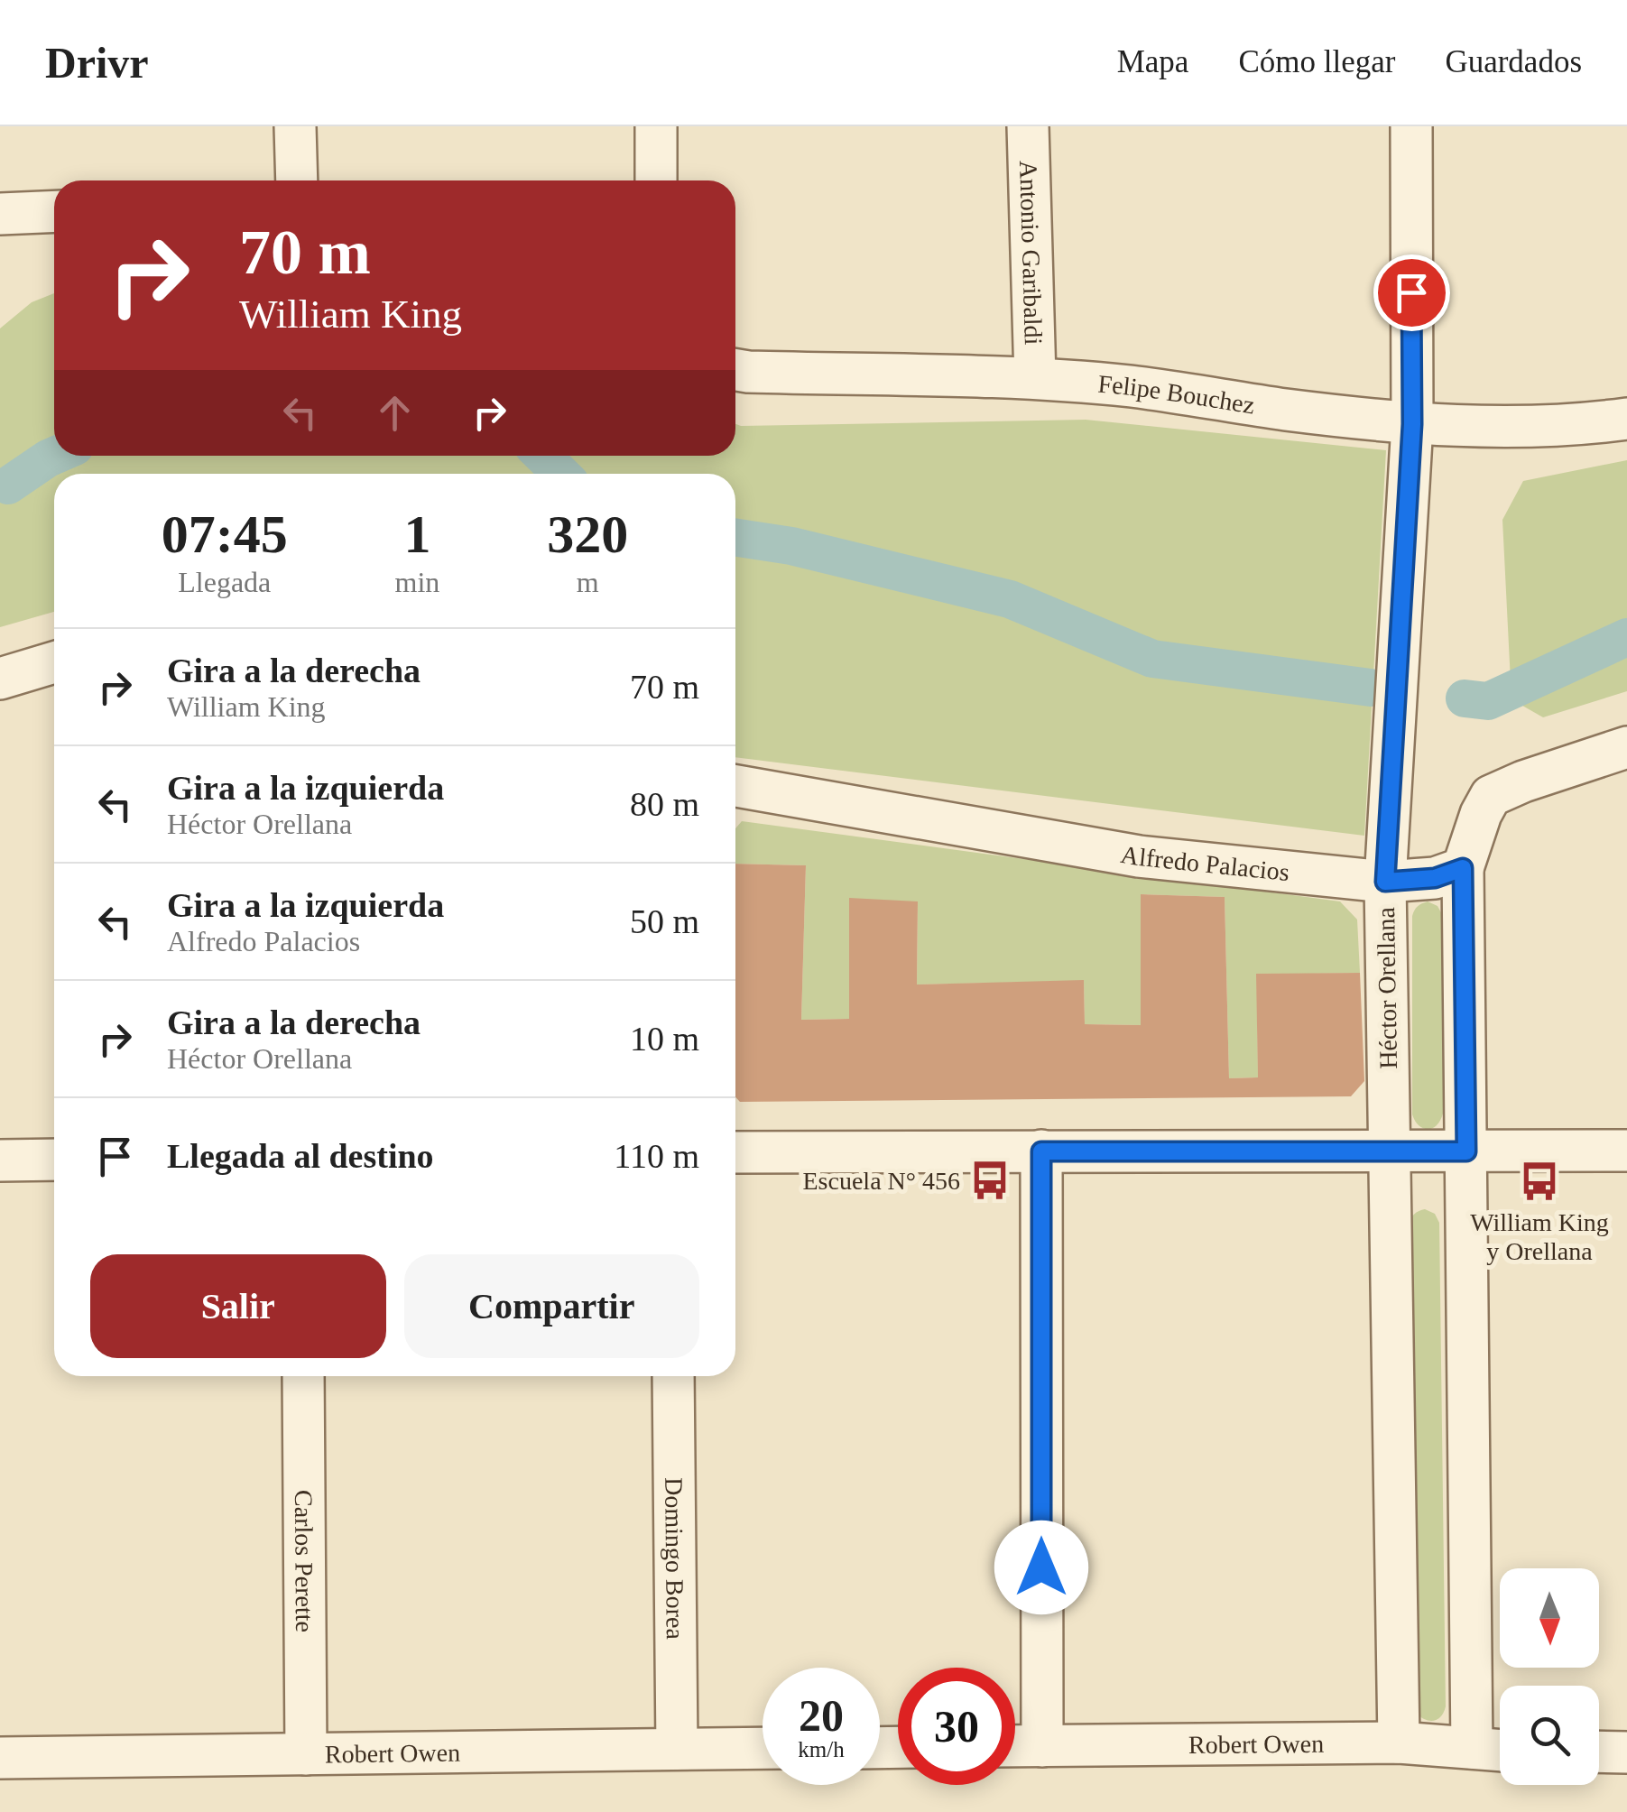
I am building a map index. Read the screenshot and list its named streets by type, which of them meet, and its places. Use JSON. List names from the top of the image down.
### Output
{
  "streets": {
    "street": [
      "Antonio Garibaldi",
      "Felipe Bouchez",
      "Alfredo Palacios",
      "Héctor Orellana",
      "Domingo Borea",
      "Carlos Perette",
      "Robert Owen"
    ]
  },
  "crossings": [
    ["Antonio Garibaldi", "Felipe Bouchez"],
    ["Felipe Bouchez", "Héctor Orellana"],
    ["Alfredo Palacios", "Héctor Orellana"],
    ["Héctor Orellana", "Robert Owen"],
    ["Domingo Borea", "Robert Owen"],
    ["Carlos Perette", "Robert Owen"]
  ],
  "places": {
    "bus stop": ["Escuela N° 456", "William King y Orellana"]
  },
  "north": "bottom",
  "page": {
    "header": "Drivr",
    "nav": ["Mapa", "Cómo llegar", "Guardados"],
    "turn": ["70 m", "William King"],
    "eta": [
      "07:45",
      "Llegada",
      "1",
      "min",
      "320",
      "m"
    ],
    "list": [
      {
        "name": "Gira a la derecha",
        "note": "William King",
        "value": "70 m"
      },
      {
        "name": "Gira a la izquierda",
        "note": "Héctor Orellana",
        "value": "80 m"
      },
      {
        "name": "Gira a la izquierda",
        "note": "Alfredo Palacios",
        "value": "50 m"
      },
      {
        "name": "Gira a la derecha",
        "note": "Héctor Orellana",
        "value": "10 m"
      },
      {
        "name": "Llegada al destino",
        "value": "110 m"
      }
    ],
    "buttons": ["Salir", "Compartir"],
    "speed": "20 km/h",
    "limit": "30"
  }
}
